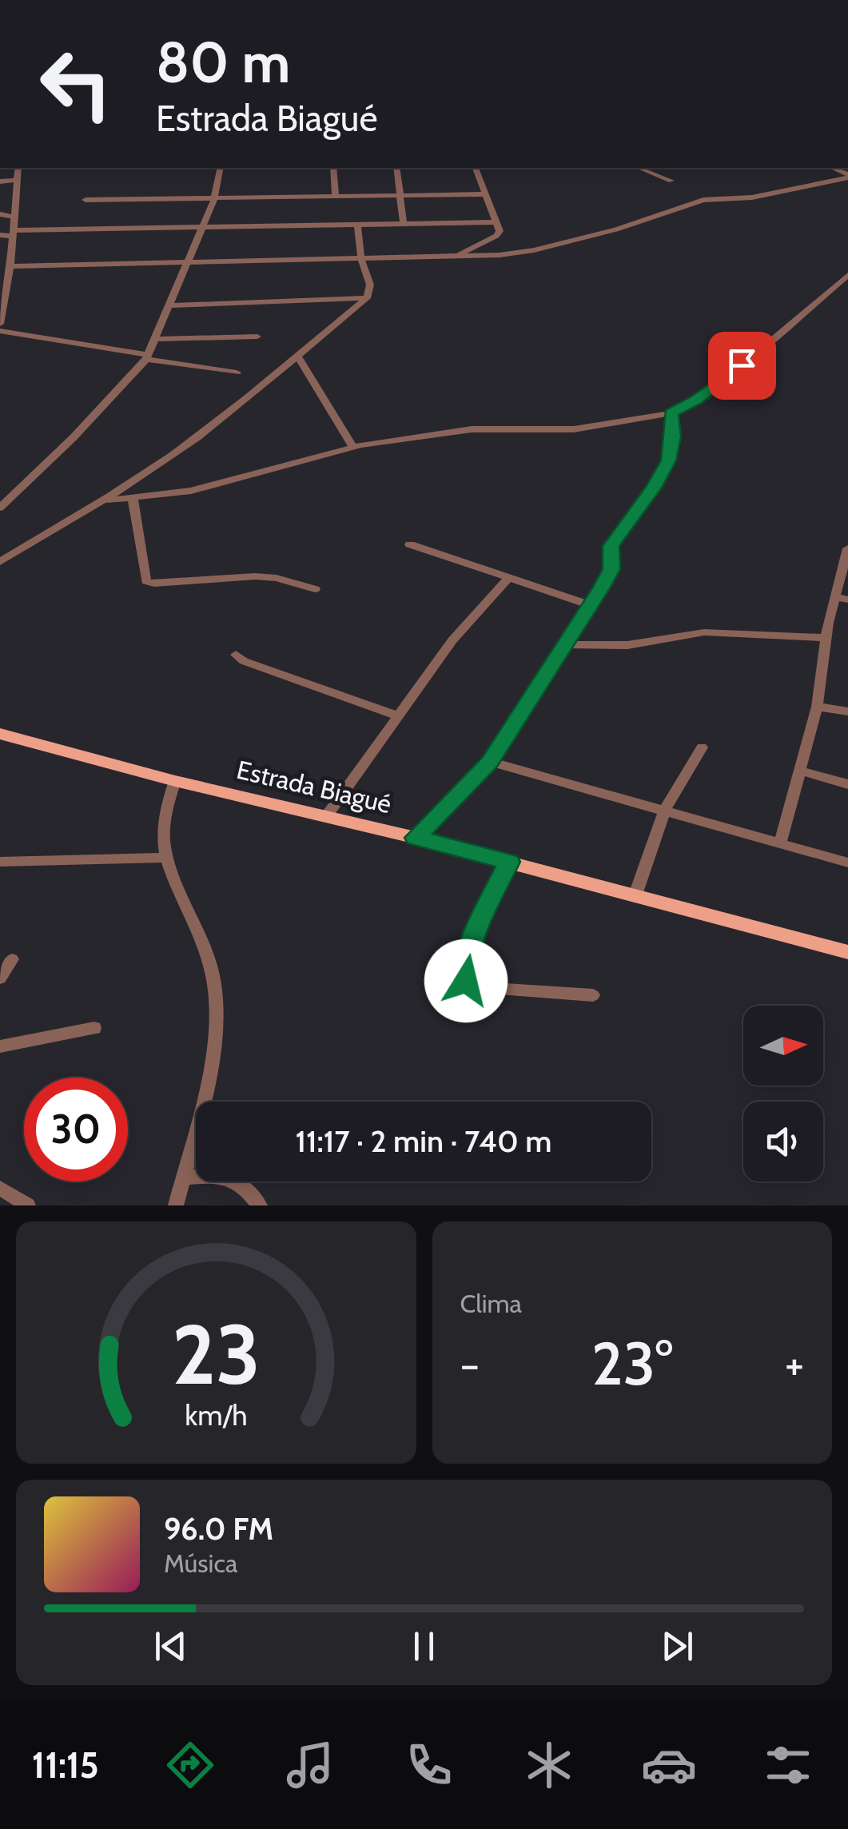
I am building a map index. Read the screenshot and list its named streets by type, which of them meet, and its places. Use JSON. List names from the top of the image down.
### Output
{
  "streets": {
    "main road": ["Estrada Biagué"]
  },
  "north": "right",
  "page": {
    "turn": ["80 m", "Estrada Biagué"],
    "limit": "30",
    "trip": "11:17 · 2 min · 740 m",
    "tile": "Clima",
    "heat": ["−", "23°", "+"],
    "song": ["96.0 FM", "Música"],
    "tabs": "11:15",
    "gauge": ["23", "km/h"]
  }
}
